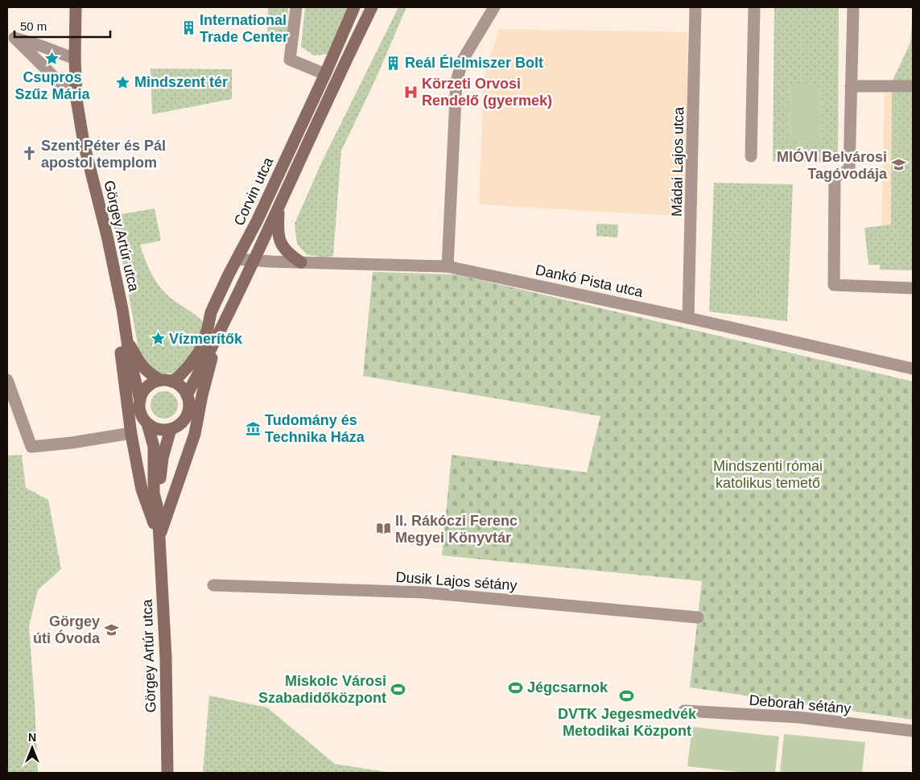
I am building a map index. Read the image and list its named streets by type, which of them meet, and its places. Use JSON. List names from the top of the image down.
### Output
{
  "streets": {
    "street": [
      "Mádai Lajos utca",
      "Corvin utca",
      "Görgey Artúr utca",
      "Dankó Pista utca",
      "Dusik Lajos sétány",
      "Deborah sétány"
    ]
  },
  "crossings": [
    ["Mádai Lajos utca", "Dankó Pista utca"],
    ["Corvin utca", "Görgey Artúr utca"],
    ["Corvin utca", "Dankó Pista utca"]
  ],
  "parks": ["Mindszenti római katolikus temető"],
  "places": {
    "building": ["International Trade Center", "Reál Élelmiszer Bolt"],
    "place": ["Csupros Szűz Mária", "Mindszent tér", "Vízmerítők"],
    "hospital": ["Körzeti Orvosi Rendelő (gyermek)"],
    "church": ["Szent Péter és Pál apostol templom"],
    "school or university": ["MIÓVI Belvárosi Tagóvodája", "Görgey úti Óvoda"],
    "museum": ["Tudomány és Technika Háza"],
    "library": ["II. Rákóczi Ferenc Megyei Könyvtár"],
    "sports": ["Jégcsarnok", "Miskolc Városi Szabadidőközpont", "DVTK Jegesmedvék Metodikai Központ"]
  },
  "scale_bar": "50 m",
  "north": "top"
}
